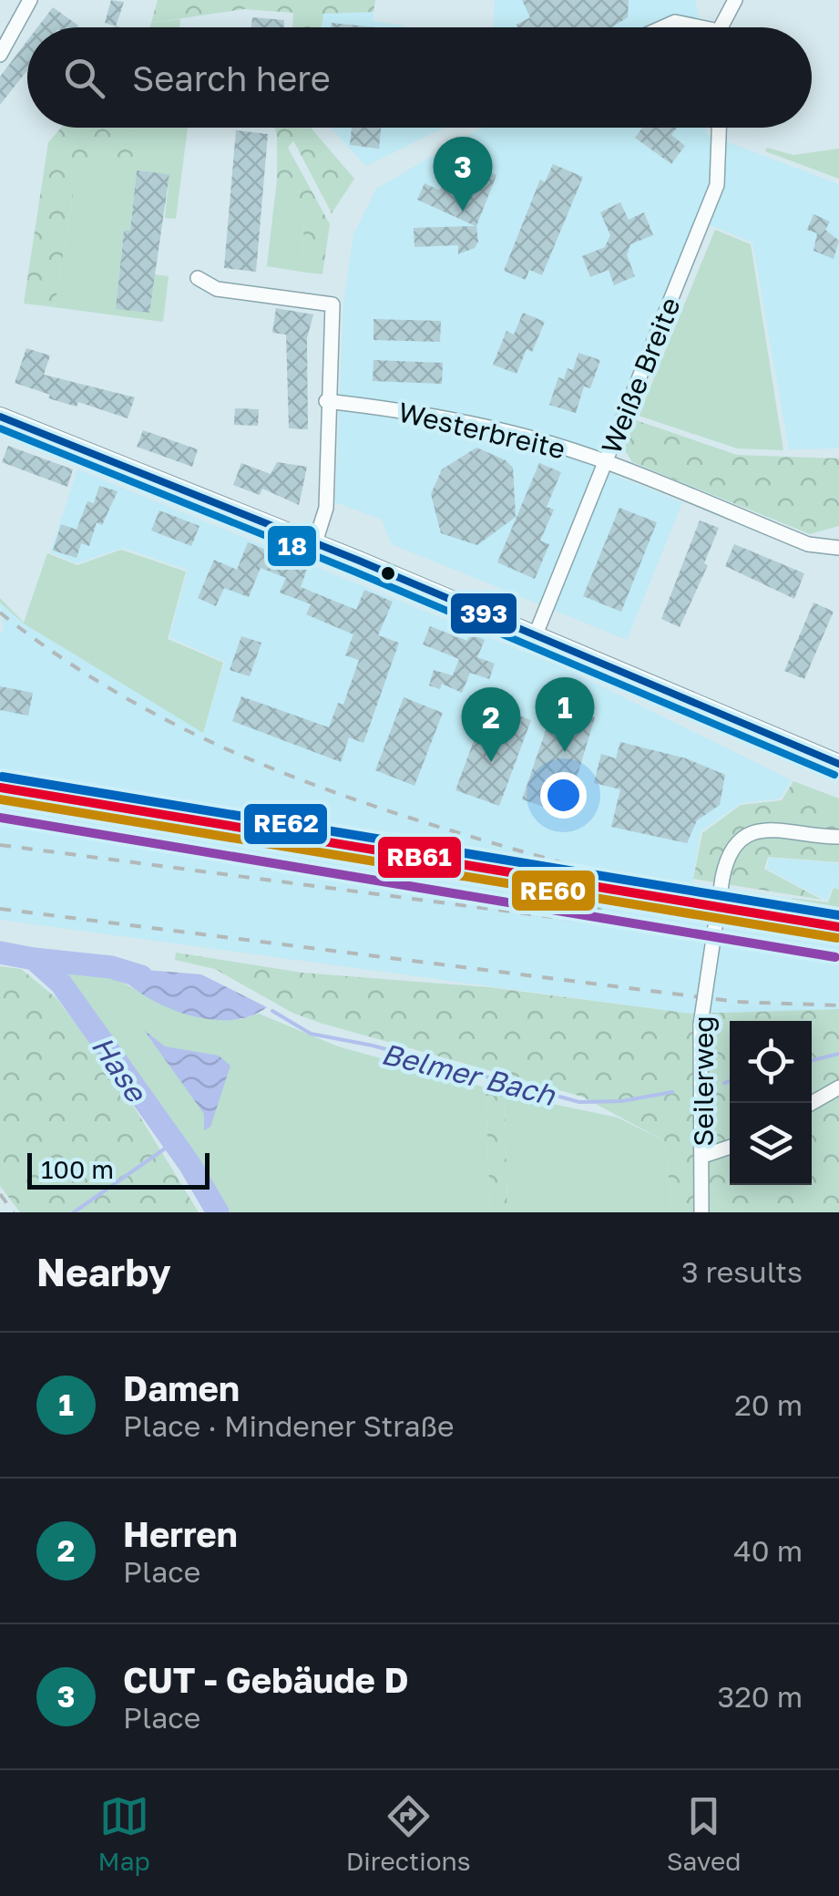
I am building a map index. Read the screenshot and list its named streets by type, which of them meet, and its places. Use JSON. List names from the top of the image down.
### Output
{
  "streets": {
    "street": ["Weiße Breite", "Westerbreite", "Seilerweg"]
  },
  "crossings": [
    ["Weiße Breite", "Westerbreite"]
  ],
  "water": ["Hase", "Belmer Bach"],
  "lines": [
    "transit line 393",
    "transit line 18",
    "transit line RE62",
    "transit line RB61",
    "transit line RE60"
  ],
  "scale_bar": "100 m",
  "page": {
    "search": "Search here",
    "pins": ["3", "1", "2"],
    "scale": "100 m",
    "heading": ["Nearby", "3 results"],
    "list": [
      {
        "mark": "1",
        "name": "Damen",
        "note": "Place · Mindener Straße",
        "value": "20 m"
      },
      {
        "mark": "2",
        "name": "Herren",
        "note": "Place",
        "value": "40 m"
      },
      {
        "mark": "3",
        "name": "CUT - Gebäude D",
        "note": "Place",
        "value": "320 m"
      }
    ],
    "nav": ["Map", "Directions", "Saved"]
  }
}
